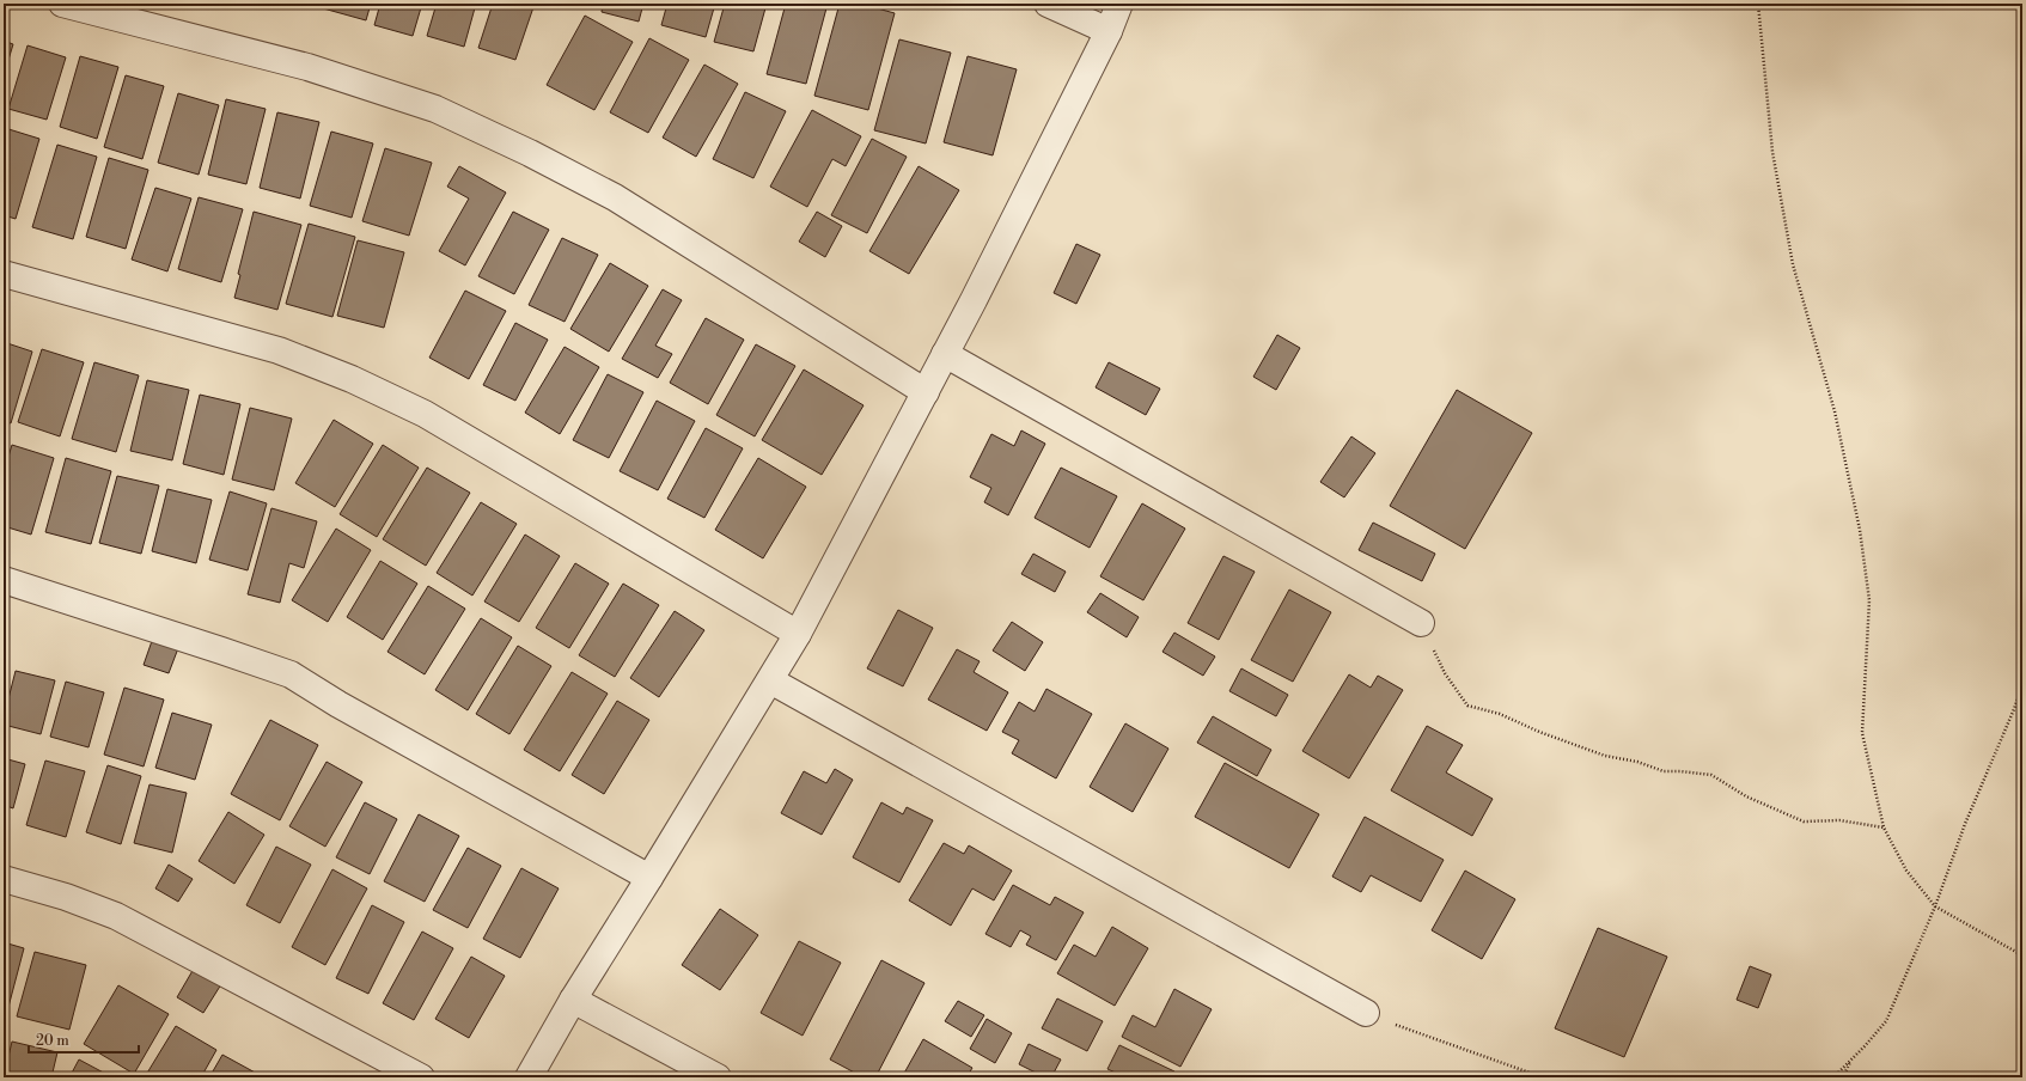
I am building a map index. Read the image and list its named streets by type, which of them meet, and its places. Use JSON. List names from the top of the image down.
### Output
{
  "scale_bar": "20 m"
}
